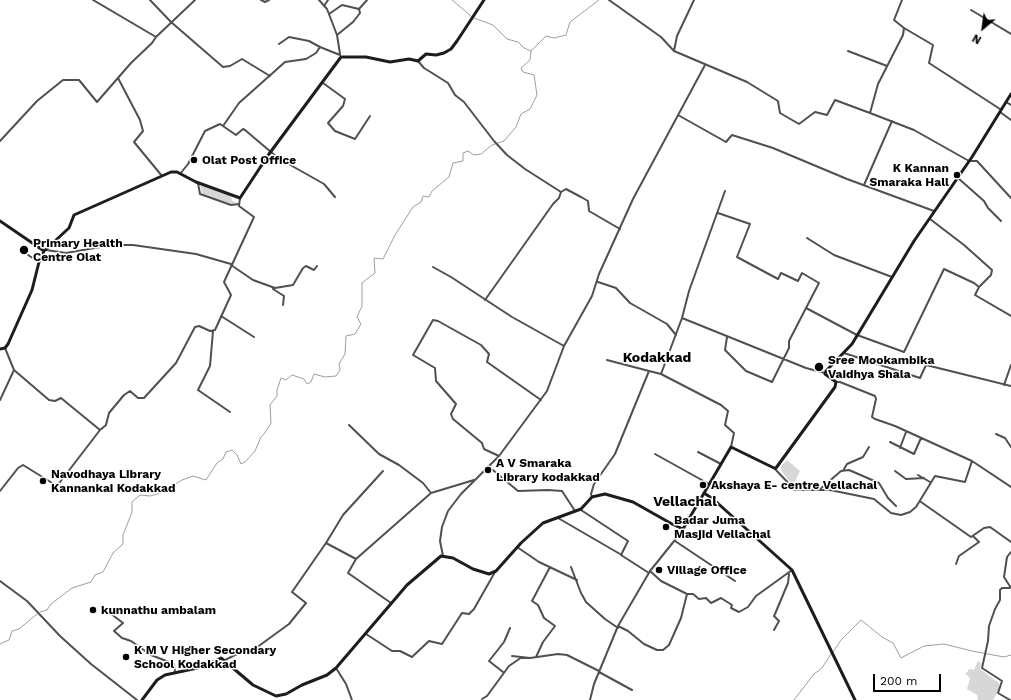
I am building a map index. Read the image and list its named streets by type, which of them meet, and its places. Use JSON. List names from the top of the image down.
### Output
{
  "districts": ["Kodakkad", "Vellachal"],
  "places": [
    "Olat Post Office",
    "K Kannan Smaraka Hall",
    "Primary Health Centre Olat",
    "Sree Mookambika Vaidhya Shala",
    "A V Smaraka Library kodakkad",
    "Navodhaya Library Kannankai Kodakkad",
    "Akshaya E- centre Vellachal",
    "Badar Juma Masjid Vellachal",
    "Village Office",
    "kunnathu ambalam",
    "K M V Higher Secondary School Kodakkad"
  ],
  "scale_bar": "200 m",
  "north": "bottom left"
}
